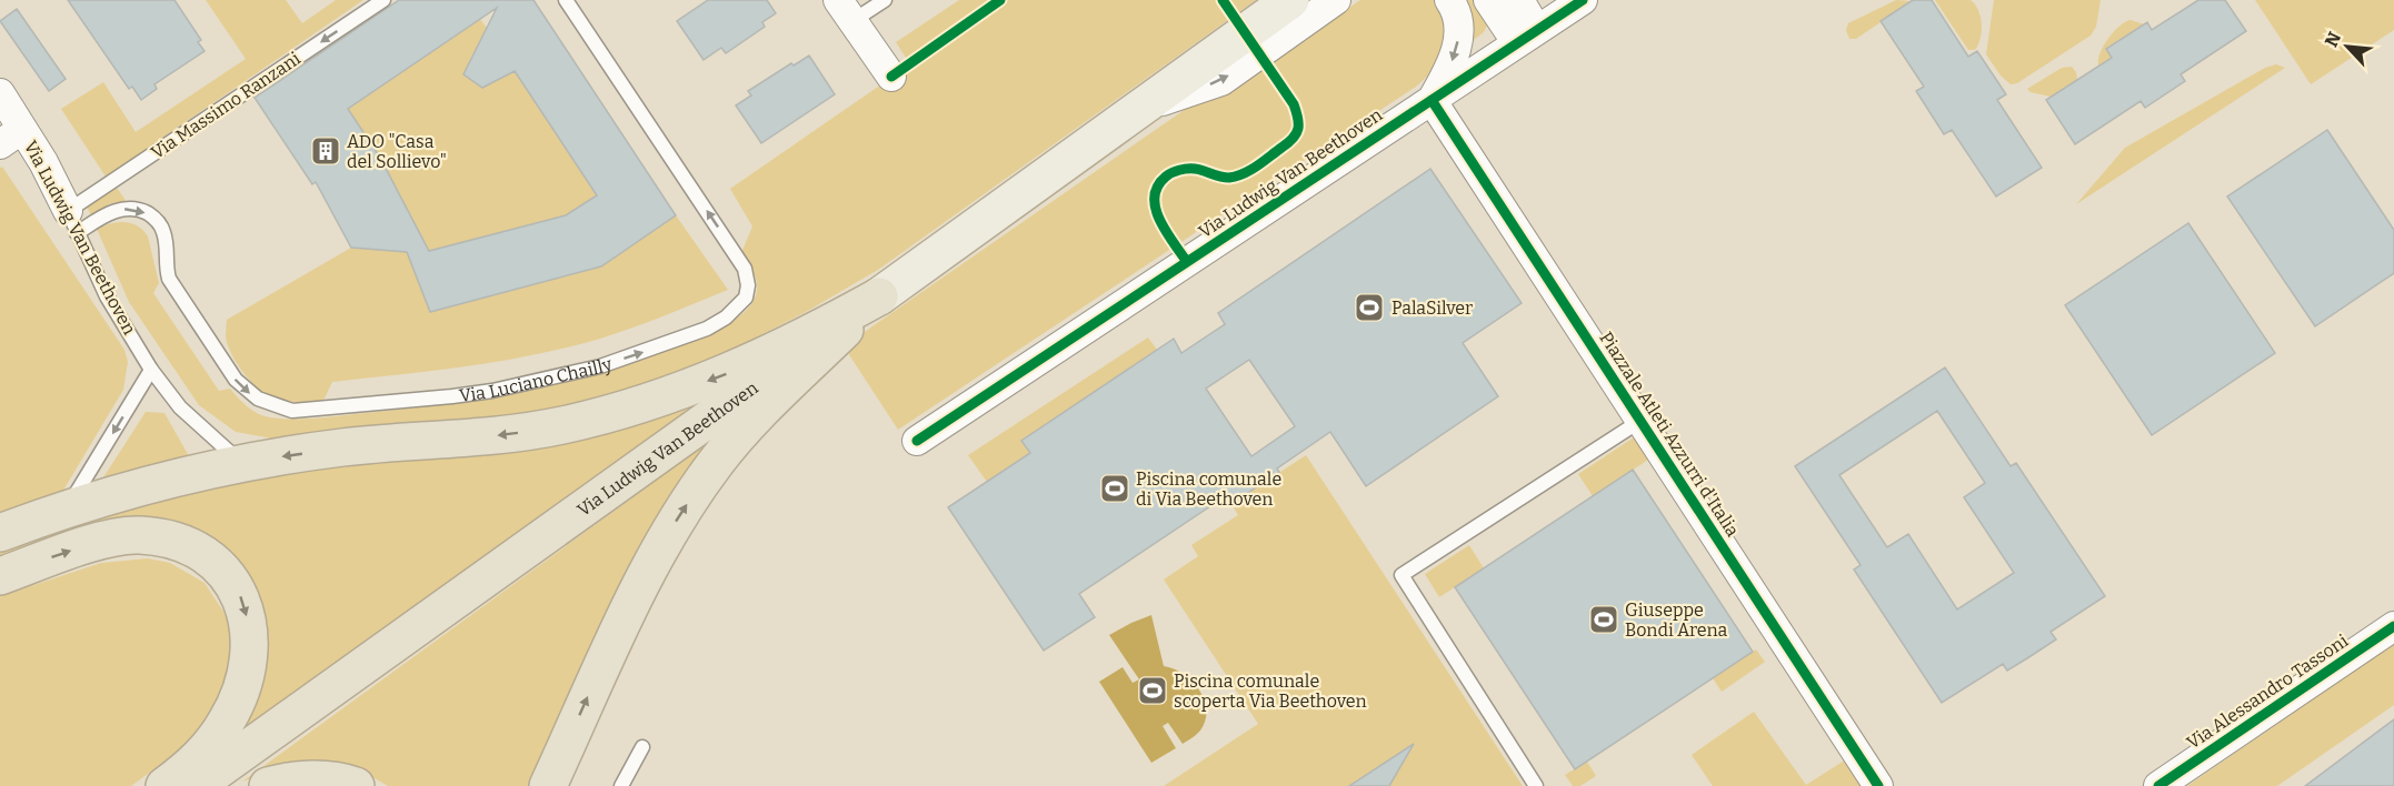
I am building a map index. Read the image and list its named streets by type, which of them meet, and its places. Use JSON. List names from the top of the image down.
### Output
{
  "streets": {
    "highway": ["Via Ludwig Van Beethoven"],
    "street": ["Piazzale Atleti Azzurri d'Italia", "Via Alessandro Tassoni"],
    "lane": ["Via Massimo Ranzani", "Via Luciano Chailly"]
  },
  "crossings": [
    ["Via Massimo Ranzani", "Via Ludwig Van Beethoven"],
    ["Via Massimo Ranzani", "Via Luciano Chailly"],
    ["Via Ludwig Van Beethoven", "Via Luciano Chailly"],
    ["Via Ludwig Van Beethoven", "Piazzale Atleti Azzurri d'Italia"]
  ],
  "one_way": ["Via Massimo Ranzani"],
  "places": {
    "building": ["ADO \"Casa del Sollievo\""],
    "sports": [
      "PalaSilver",
      "Piscina comunale di Via Beethoven",
      "Giuseppe Bondi Arena",
      "Piscina comunale scoperta Via Beethoven"
    ]
  },
  "north": "top left"
}
